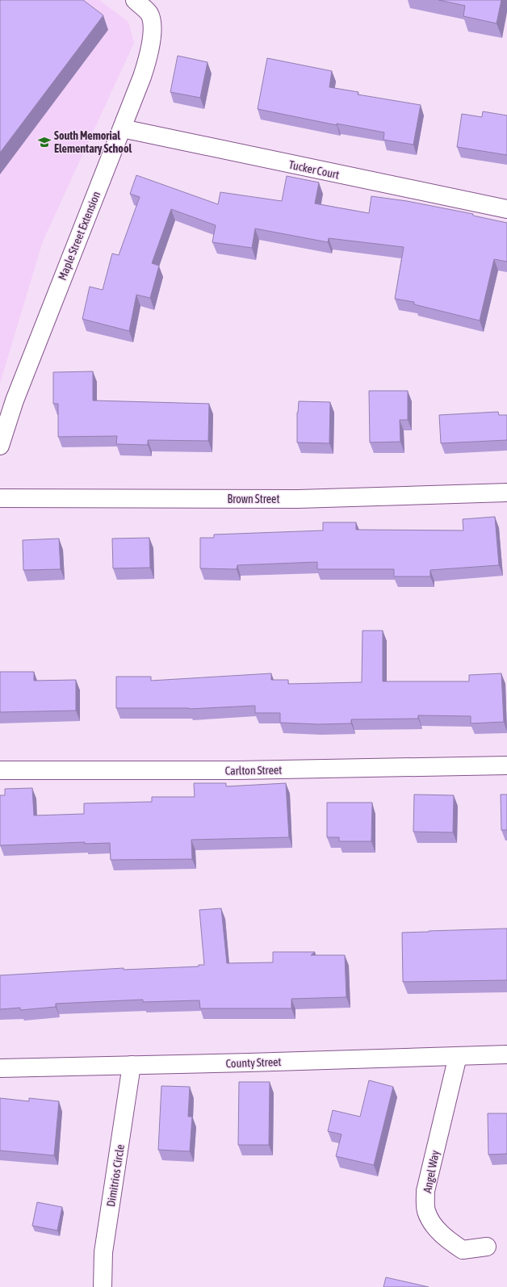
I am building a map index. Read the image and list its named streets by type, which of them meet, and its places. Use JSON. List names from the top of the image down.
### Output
{
  "streets": {
    "street": [
      "Tucker Court",
      "Maple Street Extension",
      "Brown Street",
      "Carlton Street",
      "County Street",
      "Angel Way",
      "Dimitrios Circle"
    ]
  },
  "crossings": [
    ["Tucker Court", "Maple Street Extension"],
    ["County Street", "Angel Way"],
    ["County Street", "Dimitrios Circle"]
  ],
  "places": {
    "school or university": ["South Memorial Elementary School"]
  }
}
